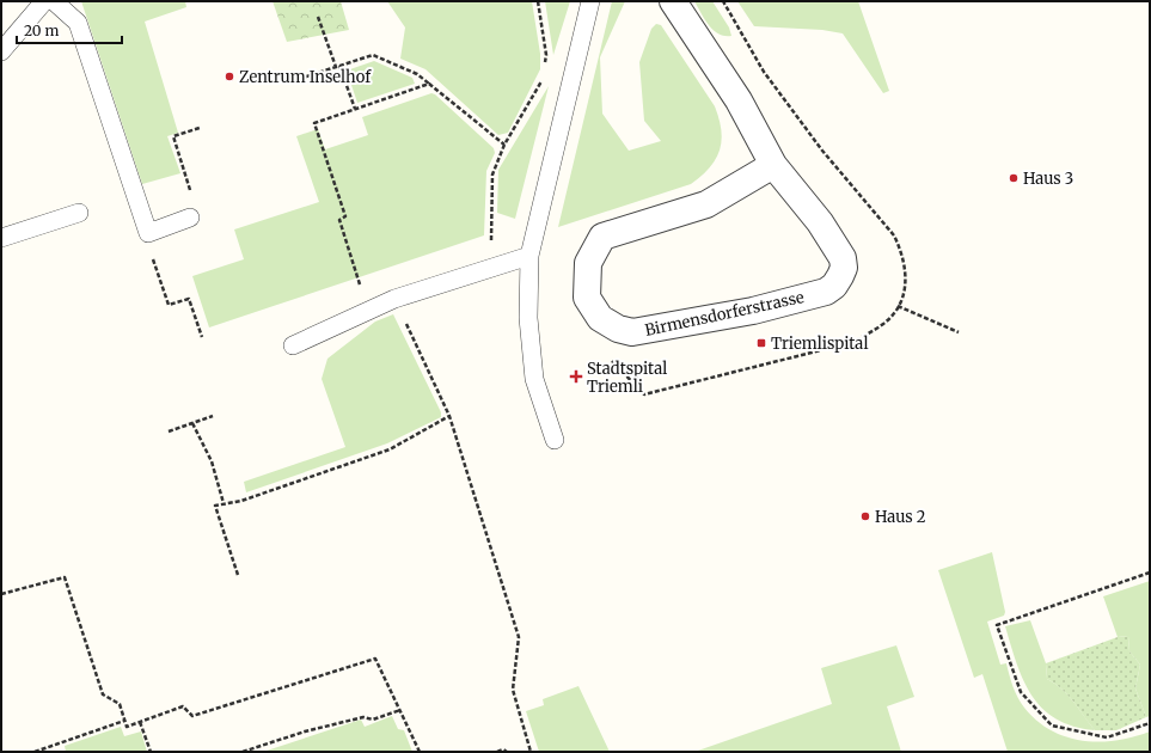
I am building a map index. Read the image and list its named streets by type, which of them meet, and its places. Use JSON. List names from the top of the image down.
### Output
{
  "streets": {
    "street": ["Birmensdorferstrasse"]
  },
  "places": {
    "other": ["Zentrum Inselhof", "Haus 3", "Haus 2"],
    "transit": ["Triemlispital"],
    "health": ["Stadtspital Triemli"]
  },
  "scale_bar": "20 m"
}
